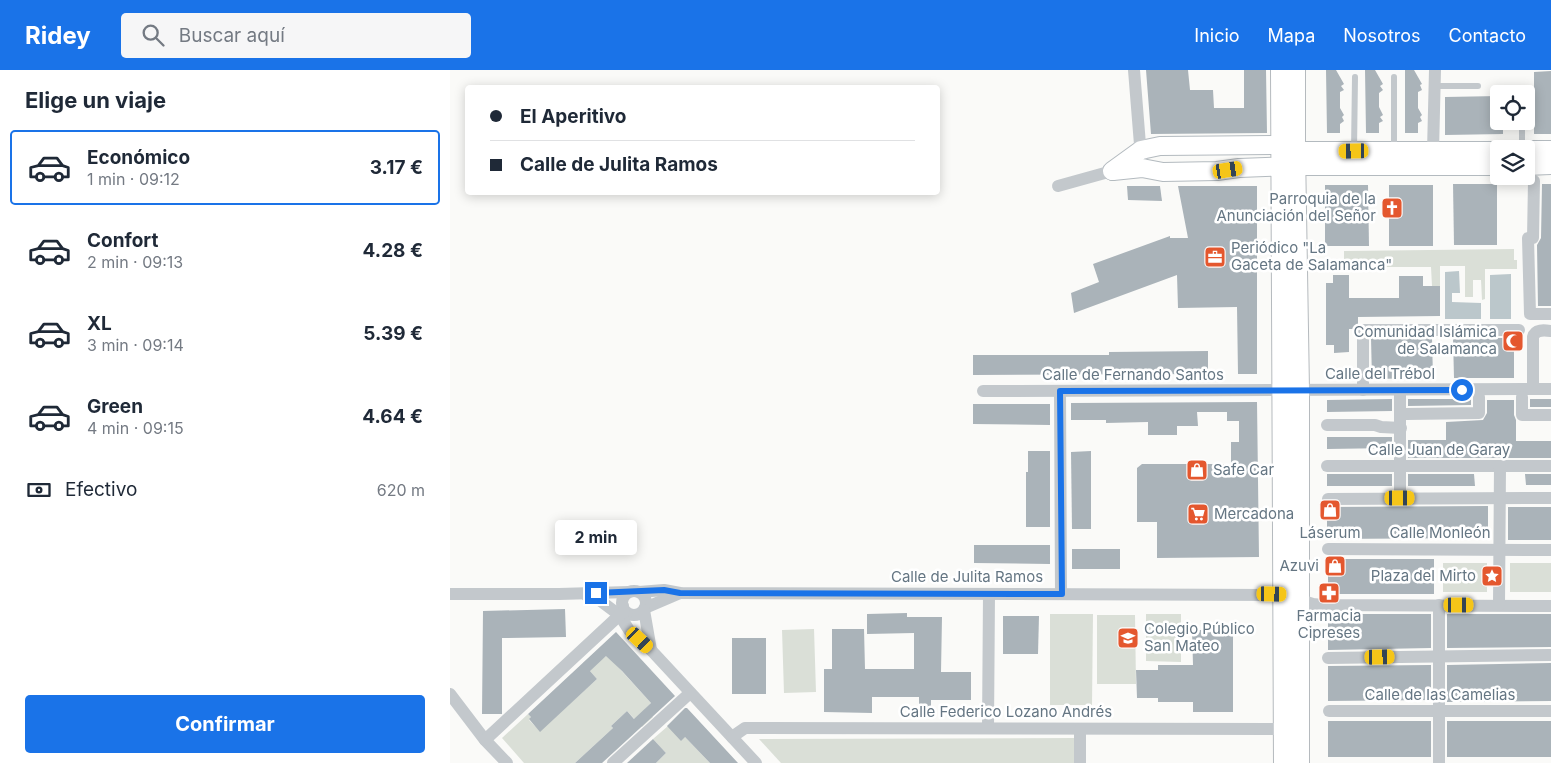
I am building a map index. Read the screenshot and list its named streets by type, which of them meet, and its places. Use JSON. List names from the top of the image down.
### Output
{
  "streets": {
    "street": [
      "Calle del Trébol",
      "Calle de Fernando Santos",
      "Calle Juan de Garay",
      "Calle Monleón",
      "Calle de Julita Ramos",
      "Calle de las Camelias",
      "Calle Federico Lozano Andrés"
    ]
  },
  "crossings": [
    ["Calle del Trébol", "Calle de Fernando Santos"]
  ],
  "places": {
    "church": ["Parroquia de la Anunciación del Señor"],
    "office": ["Periódico \"La Gaceta de Salamanca\""],
    "mosque": ["Comunidad Islámica de Salamanca"],
    "shop": ["Safe Car", "Láserum", "Azuvi"],
    "supermarket": ["Mercadona"],
    "place": ["Plaza del Mirto"],
    "pharmacy": ["Farmacia Cipreses"],
    "school or university": ["Colegio Público San Mateo"]
  },
  "page": {
    "header": "Ridey",
    "search": "Buscar aquí",
    "nav": [
      "Inicio",
      "Mapa",
      "Nosotros",
      "Contacto"
    ],
    "heading": "Elige un viaje",
    "banner": ["El Aperitivo", "Calle de Julita Ramos"],
    "list": [
      {
        "name": "Económico",
        "note": "1 min · 09:12",
        "value": "3.17 €"
      },
      {
        "name": "Confort",
        "note": "2 min · 09:13",
        "value": "4.28 €"
      },
      {
        "name": "XL",
        "note": "3 min · 09:14",
        "value": "5.39 €"
      },
      {
        "name": "Green",
        "note": "4 min · 09:15",
        "value": "4.64 €"
      }
    ],
    "pay": ["Efectivo", "620 m"],
    "bubble": "2 min",
    "buttons": "Confirmar"
  }
}
